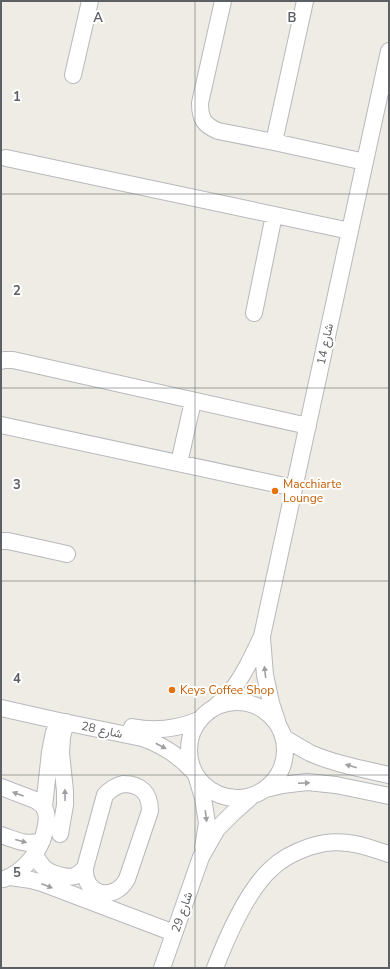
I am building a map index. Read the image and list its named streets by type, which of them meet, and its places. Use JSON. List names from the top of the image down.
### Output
{
  "streets": {
    "street": ["شارع 14", "شارع 28", "شارع 29"]
  },
  "crossings": [
    ["شارع 14", "شارع 28"],
    ["شارع 14", "شارع 29"],
    ["شارع 28", "شارع 29"]
  ],
  "places": ["Macchiarte Lounge", "Keys Coffee Shop"],
  "grid": {
    "columns": ["A", "B"],
    "rows": [
      "1",
      "2",
      "3",
      "4",
      "5"
    ]
  }
}
